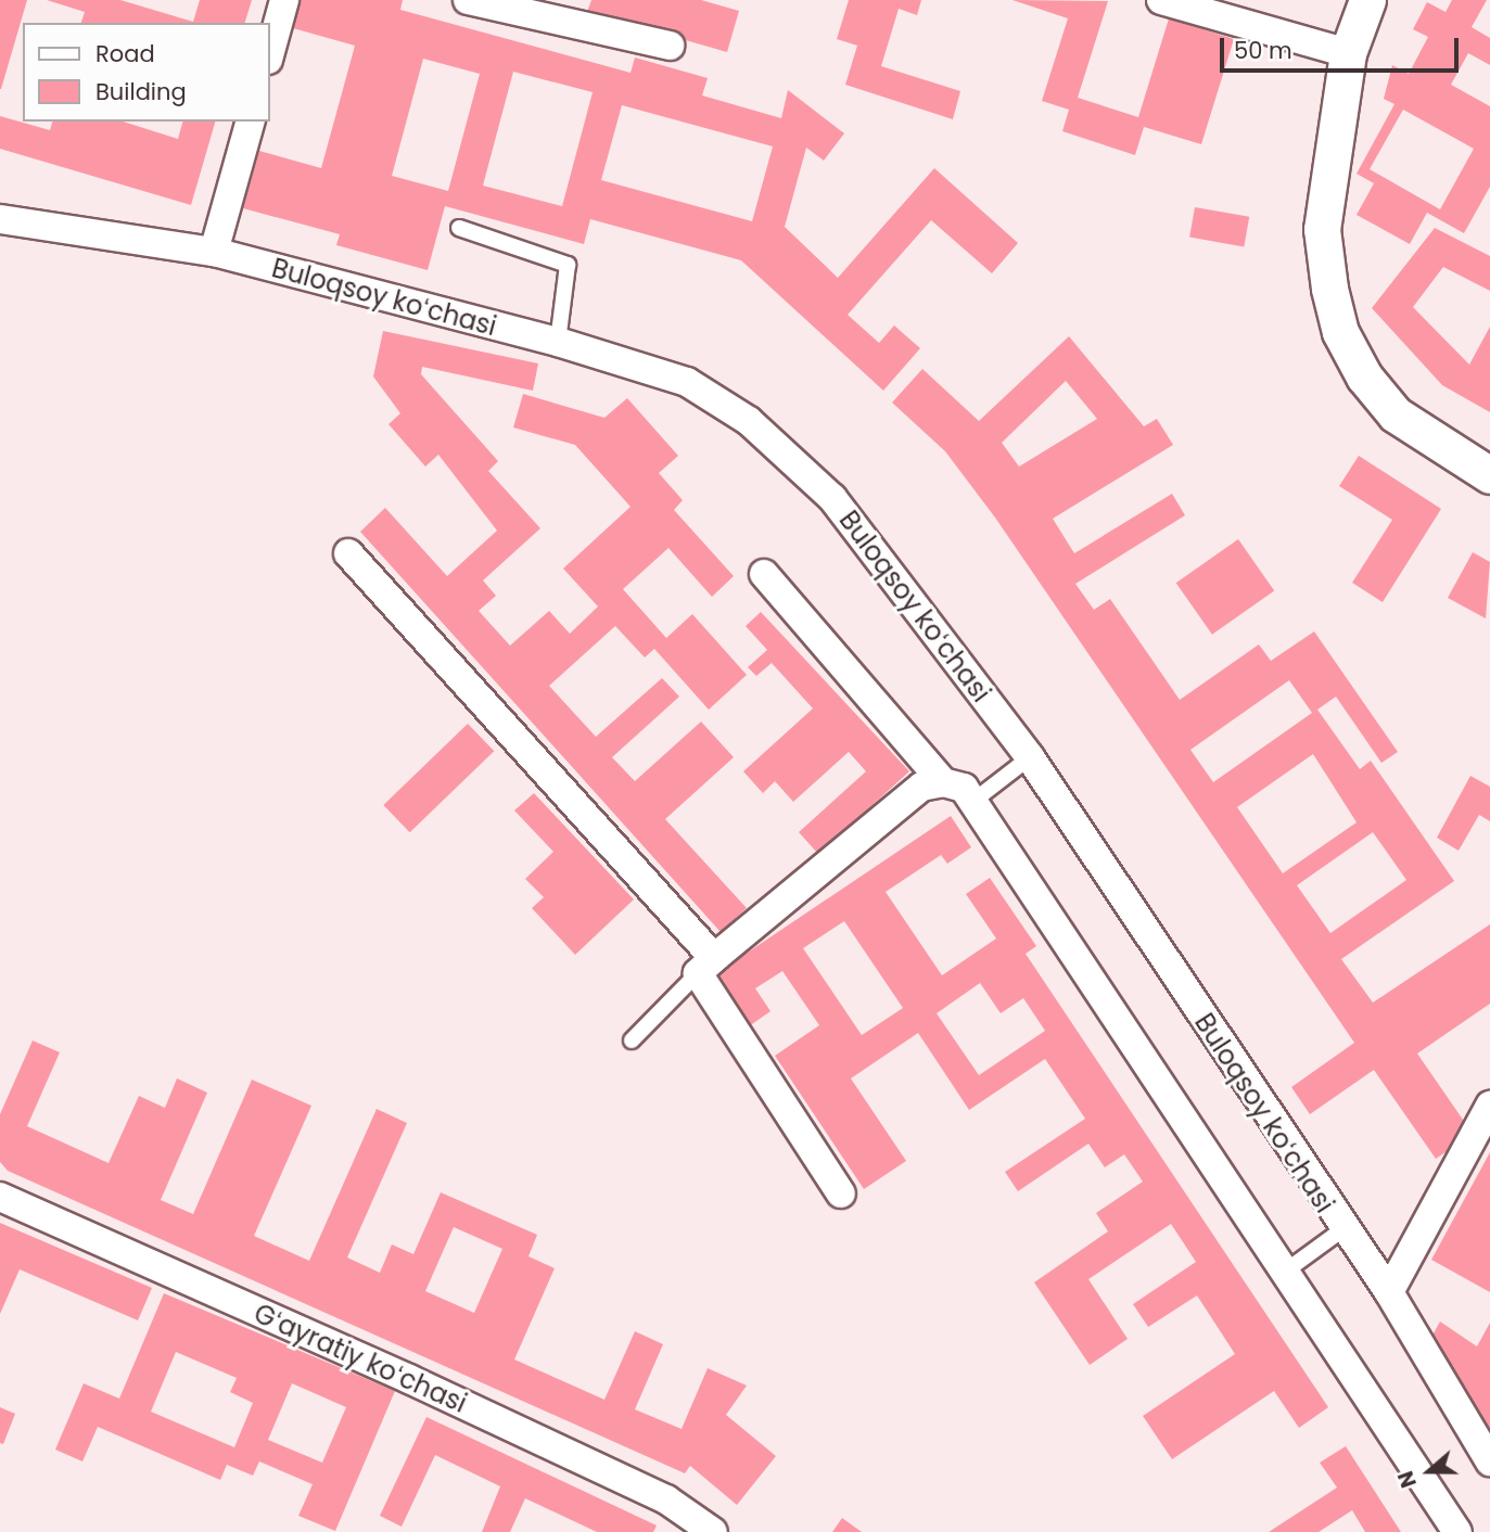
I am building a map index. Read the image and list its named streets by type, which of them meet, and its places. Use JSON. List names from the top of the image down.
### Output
{
  "streets": {
    "street": ["Buloqsoy koʻchasi", "Gʻayratiy koʻchasi"]
  },
  "legend": ["Road", "Building"],
  "scale_bar": "50 m",
  "north": "left"
}
